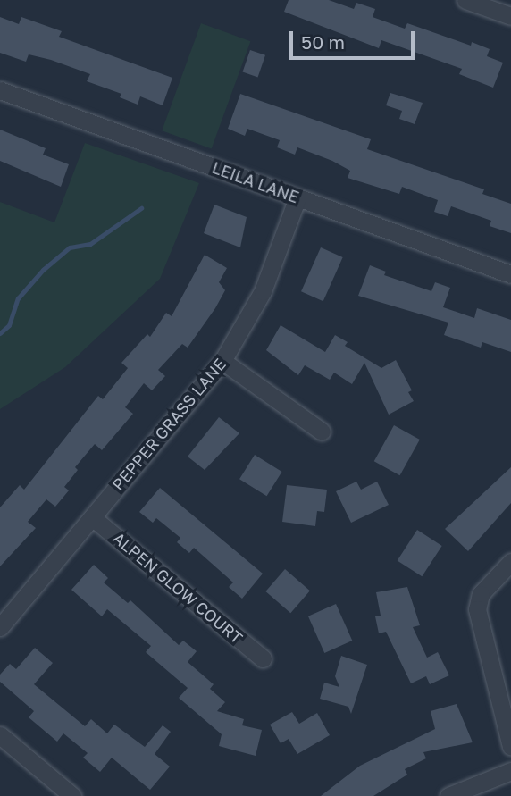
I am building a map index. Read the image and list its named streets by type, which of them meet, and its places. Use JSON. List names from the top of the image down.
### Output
{
  "streets": {
    "street": ["LEILA LANE", "PEPPER GRASS LANE", "ALPEN GLOW COURT"]
  },
  "crossings": [
    ["LEILA LANE", "PEPPER GRASS LANE"],
    ["PEPPER GRASS LANE", "ALPEN GLOW COURT"]
  ],
  "scale_bar": "50 m"
}
